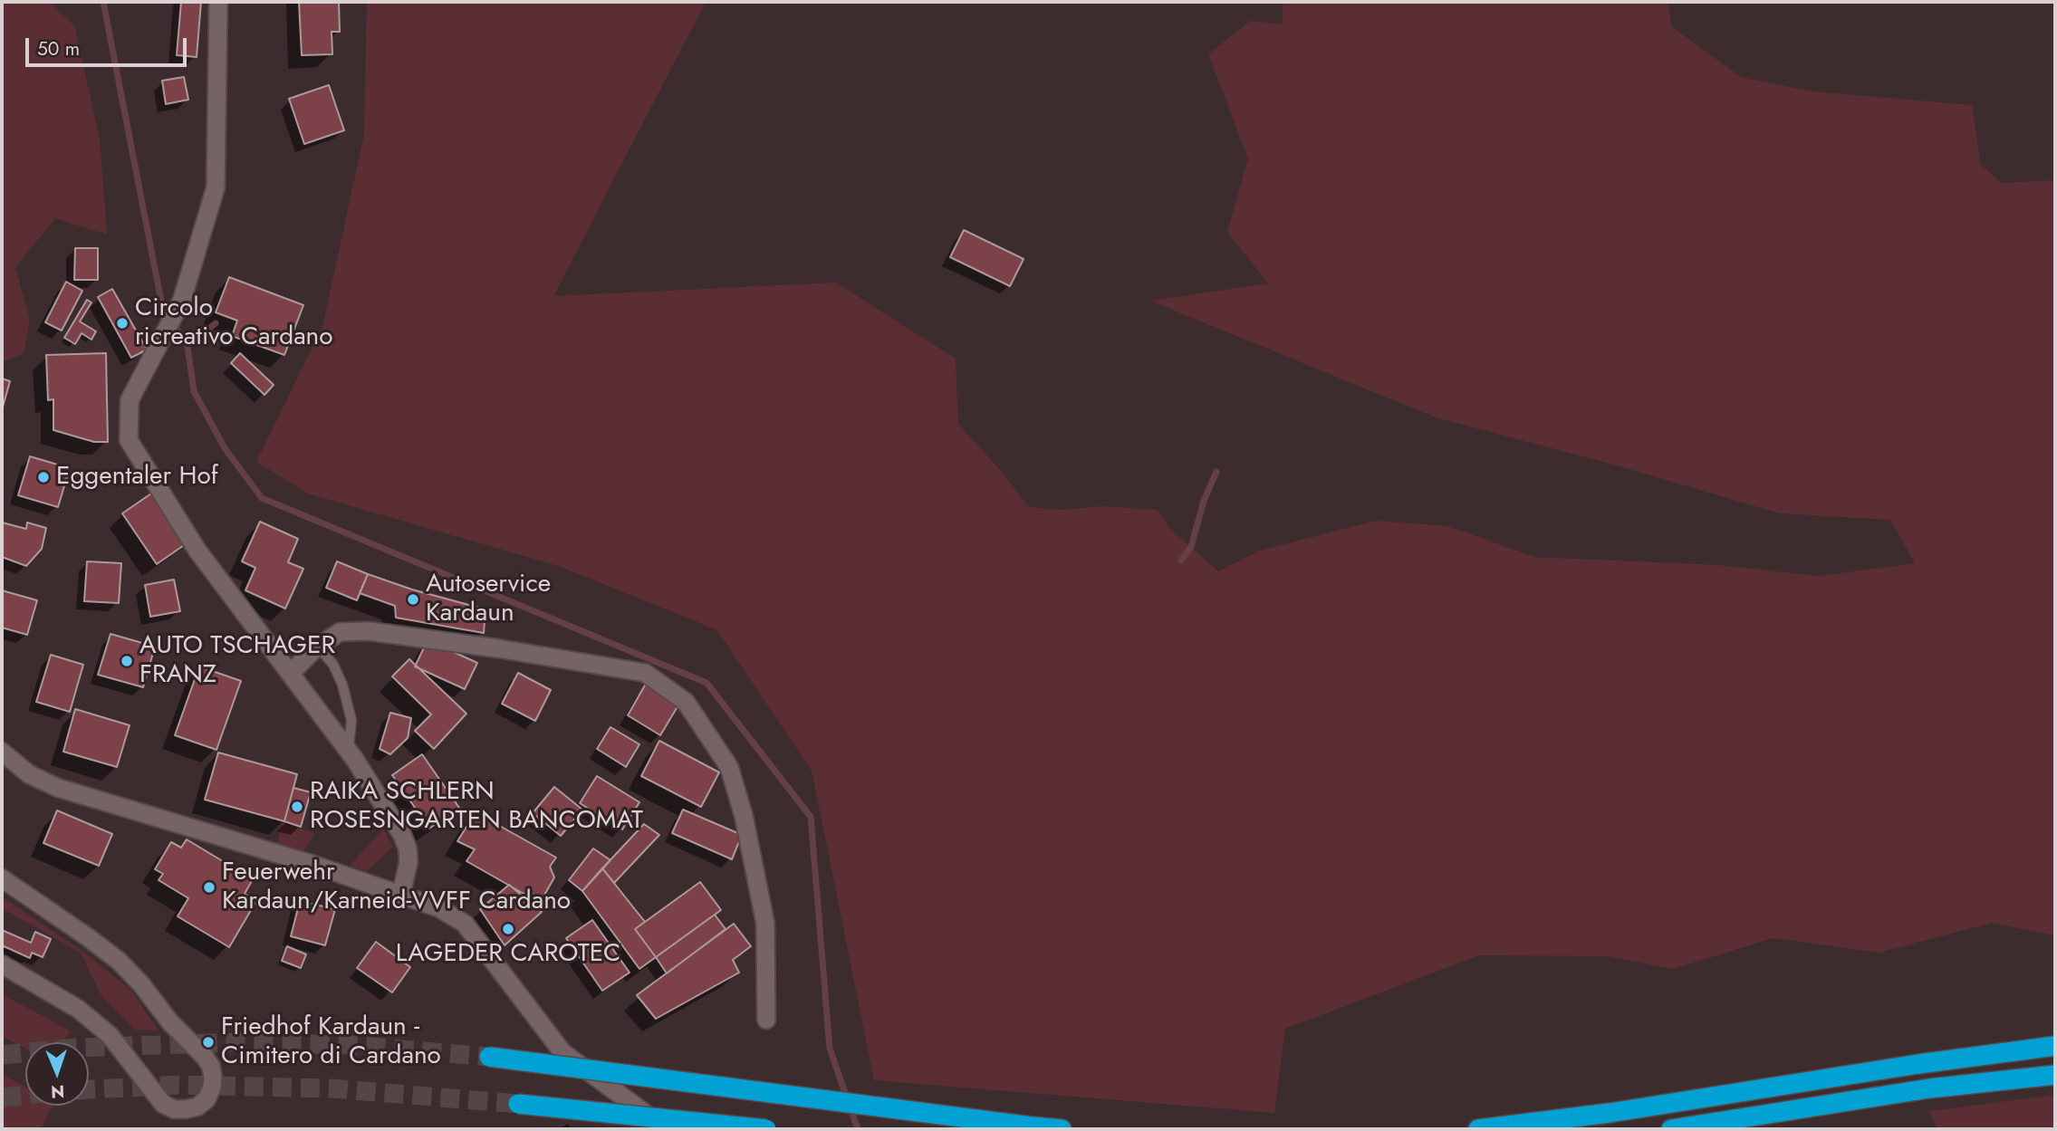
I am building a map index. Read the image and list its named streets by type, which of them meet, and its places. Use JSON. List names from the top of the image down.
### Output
{
  "places": [
    "Circolo ricreativo Cardano",
    "Eggentaler Hof",
    "Autoservice Kardaun",
    "AUTO TSCHAGER FRANZ",
    "RAIKA SCHLERN ROSESNGARTEN BANCOMAT",
    "Feuerwehr Kardaun/Karneid-VVFF Cardano",
    "LAGEDER CAROTEC",
    "Friedhof Kardaun - Cimitero di Cardano"
  ],
  "scale_bar": "50 m",
  "north": "bottom"
}
